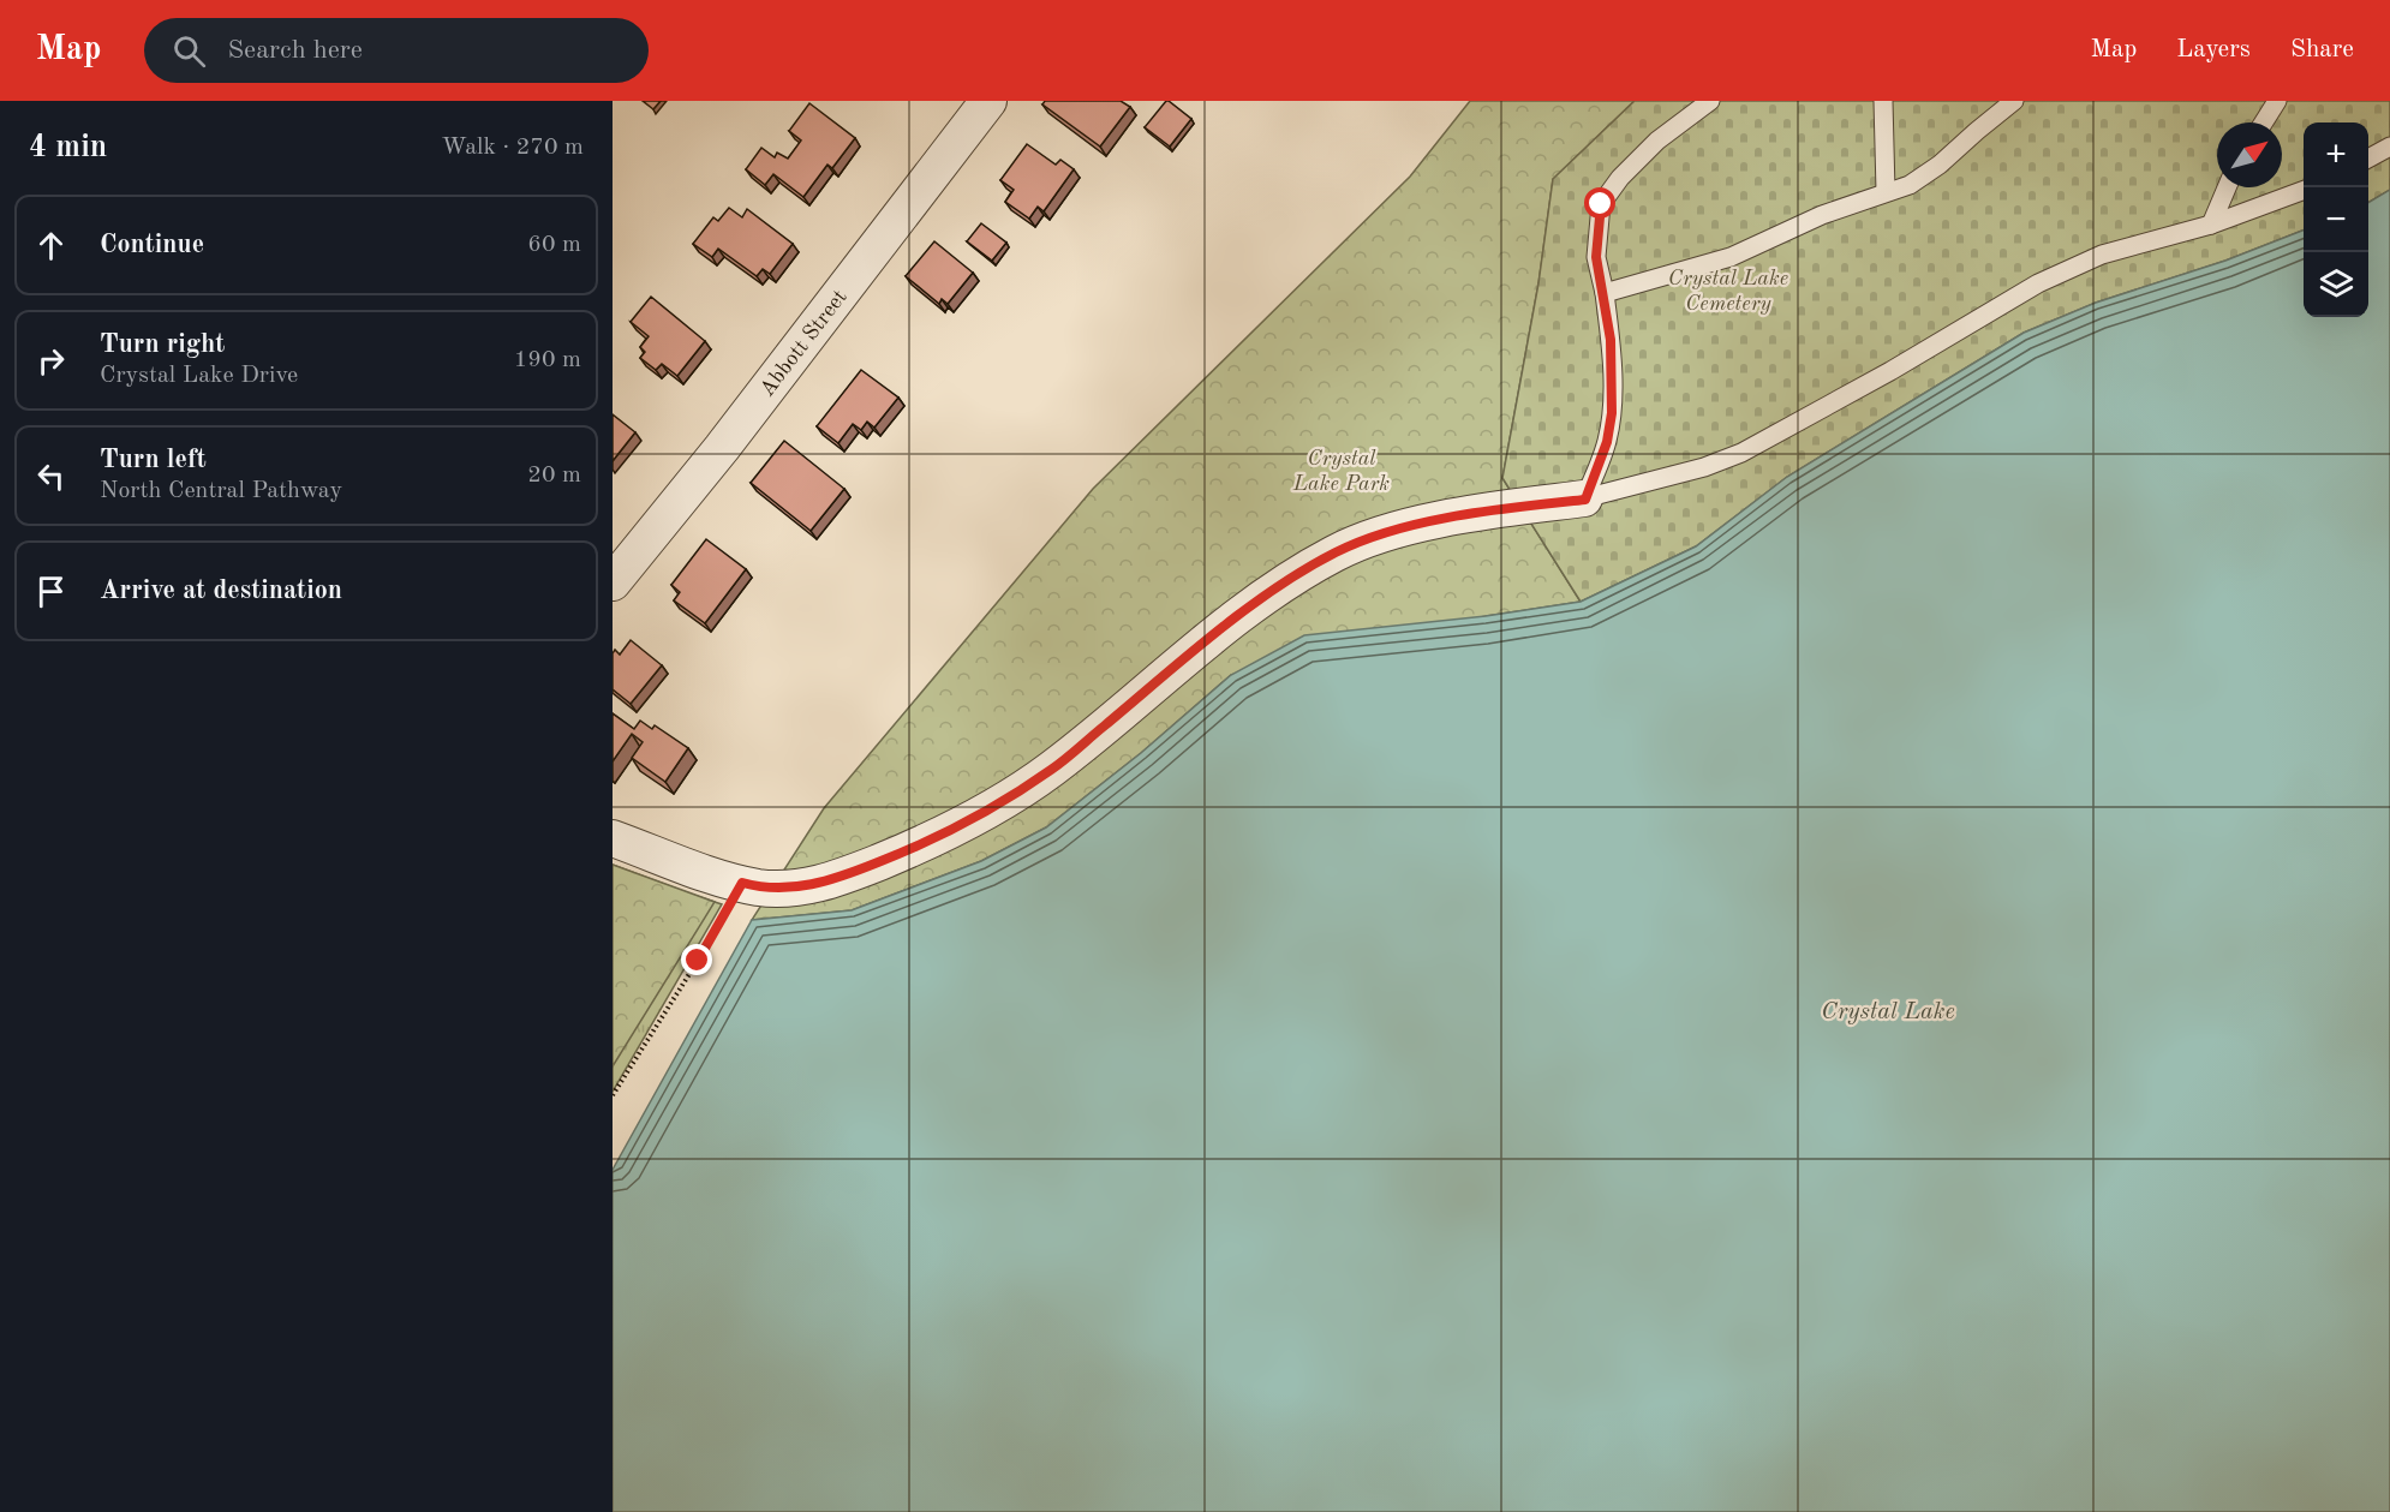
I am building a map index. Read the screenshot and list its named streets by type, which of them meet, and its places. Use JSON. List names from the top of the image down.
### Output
{
  "streets": {
    "street": ["Abbott Street"]
  },
  "water": ["Crystal Lake"],
  "parks": ["Crystal Lake Cemetery", "Crystal Lake Park"],
  "north": "top right",
  "page": {
    "header": "Map",
    "search": "Search here",
    "nav": ["Map", "Layers", "Share"],
    "heading": ["4 min", "Walk · 270 m"],
    "map_buttons": ["+", "−"],
    "list": [
      ["Continue", "60 m"],
      ["Turn right", "Crystal Lake Drive", "190 m"],
      ["Turn left", "North Central Pathway", "20 m"],
      "Arrive at destination"
    ]
  }
}
